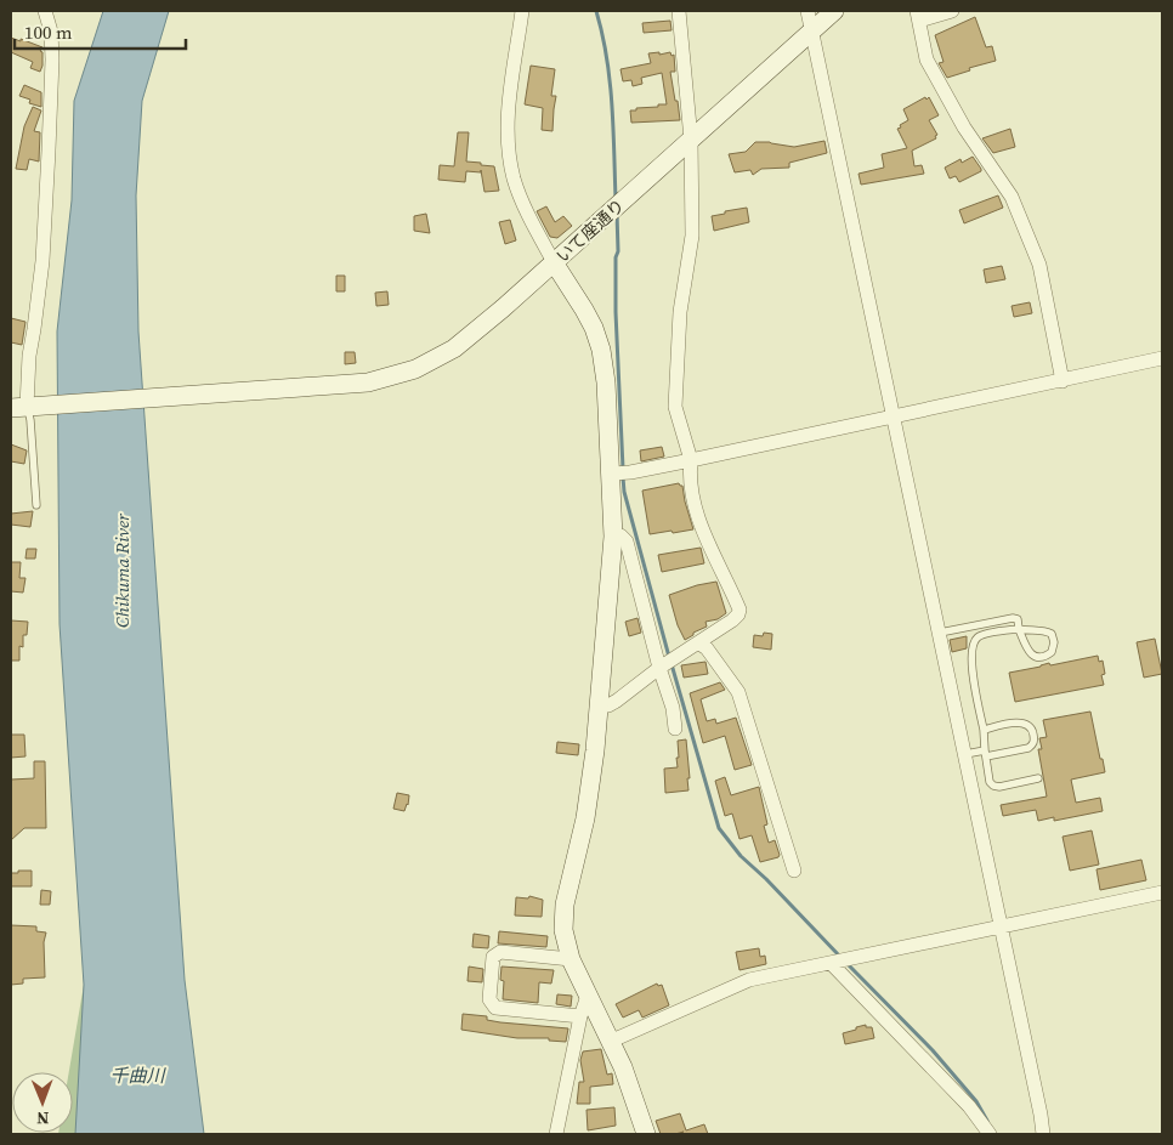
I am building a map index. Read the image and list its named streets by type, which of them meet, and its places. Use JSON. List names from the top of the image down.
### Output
{
  "streets": {
    "street": ["いて座通り"]
  },
  "water": ["Chikuma River", "千曲川"],
  "scale_bar": "100 m",
  "north": "bottom"
}
